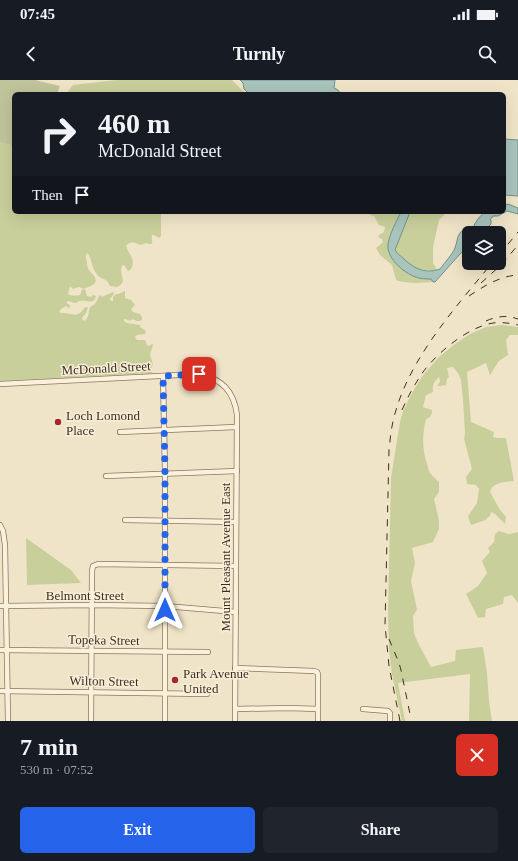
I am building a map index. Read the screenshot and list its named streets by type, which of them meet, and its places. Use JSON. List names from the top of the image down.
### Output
{
  "streets": {
    "street": [
      "McDonald Street",
      "Mount Pleasant Avenue East",
      "Belmont Street",
      "Topeka Street",
      "Wilton Street"
    ]
  },
  "crossings": [
    ["McDonald Street", "Mount Pleasant Avenue East"],
    ["Mount Pleasant Avenue East", "Belmont Street"]
  ],
  "places": ["Loch Lomond Place", "Park Avenue United"],
  "page": {
    "status": "07:45",
    "header": "Turnly",
    "turn": ["460 m", "McDonald Street"],
    "then": "Then",
    "heading": ["7 min", "530 m · 07:52"],
    "buttons": ["Exit", "Share"]
  }
}
